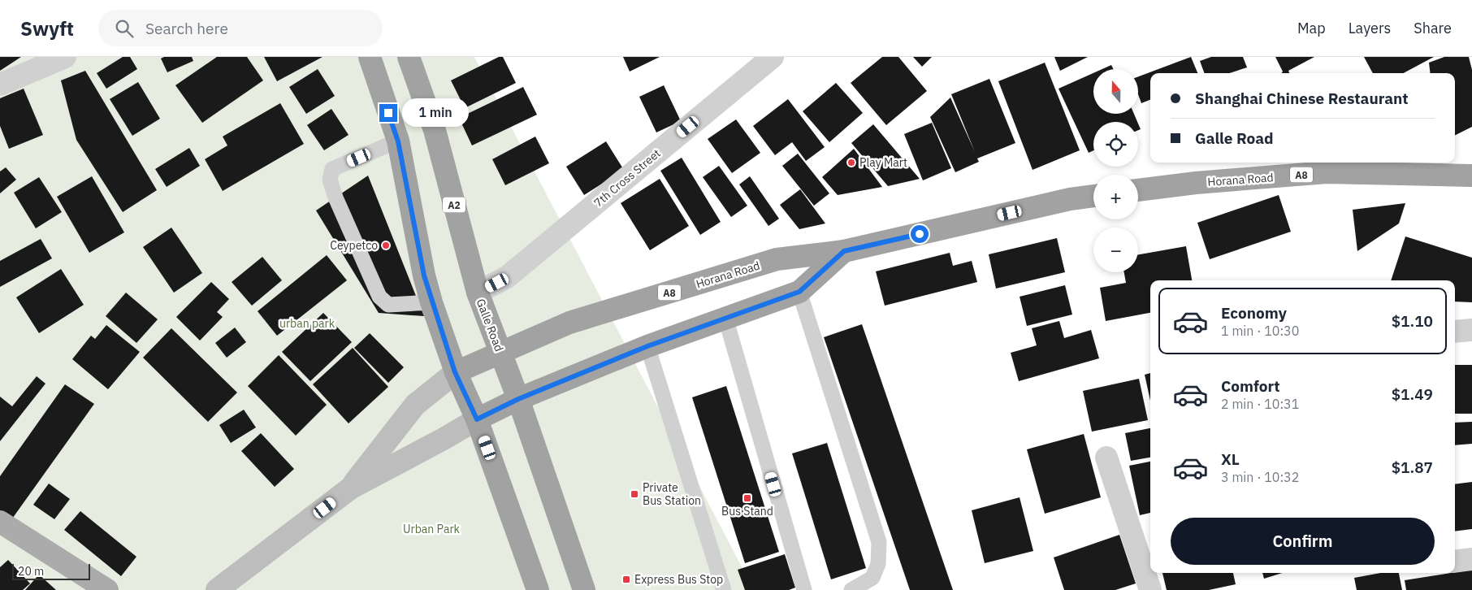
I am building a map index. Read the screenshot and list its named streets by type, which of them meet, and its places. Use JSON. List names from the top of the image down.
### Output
{
  "streets": {
    "highway": [
      "A8",
      "Horana Road",
      "A2",
      "Galle Road"
    ],
    "street": ["7th Cross Street"]
  },
  "crossings": [
    ["7th Cross Street", "Galle Road"],
    ["Horana Road", "Galle Road"]
  ],
  "parks": ["urban park", "Urban Park"],
  "places": {
    "other": ["Play Mart", "Ceypetco"],
    "transit": ["Private Bus Station", "Bus Stand", "Express Bus Stop"]
  },
  "scale_bar": "20 m",
  "north": "top",
  "page": {
    "header": "Swyft",
    "search": "Search here",
    "nav": ["Map", "Layers", "Share"],
    "map_buttons": ["+", "−"],
    "banner": ["Shanghai Chinese Restaurant", "Galle Road"],
    "bubble": "1 min",
    "list": [
      {
        "name": "Economy",
        "note": "1 min · 10:30",
        "value": "$1.10"
      },
      {
        "name": "Comfort",
        "note": "2 min · 10:31",
        "value": "$1.49"
      },
      {
        "name": "XL",
        "note": "3 min · 10:32",
        "value": "$1.87"
      }
    ],
    "buttons": "Confirm",
    "scale": "20 m"
  }
}
